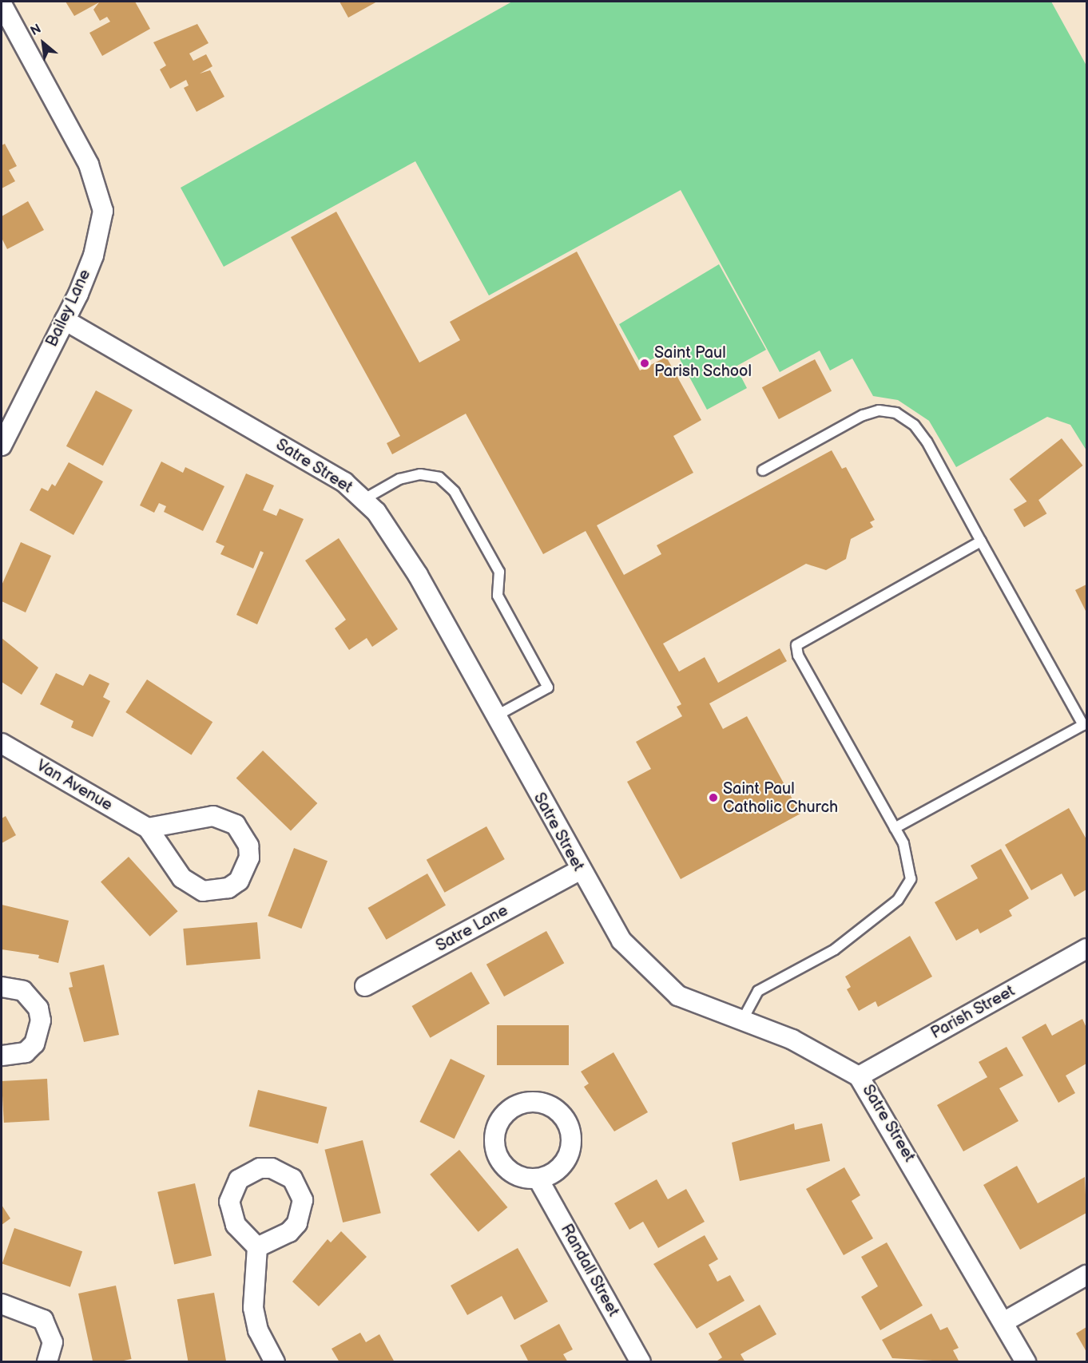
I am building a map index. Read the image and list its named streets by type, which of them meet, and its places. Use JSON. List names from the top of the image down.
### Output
{
  "streets": {
    "street": [
      "Bailey Lane",
      "Satre Street",
      "Van Avenue",
      "Satre Lane",
      "Parish Street",
      "Randall Street"
    ]
  },
  "crossings": [
    ["Bailey Lane", "Satre Street"],
    ["Satre Street", "Satre Lane"],
    ["Satre Street", "Parish Street"]
  ],
  "places": ["Saint Paul Parish School", "Saint Paul Catholic Church"],
  "north": "top left"
}
